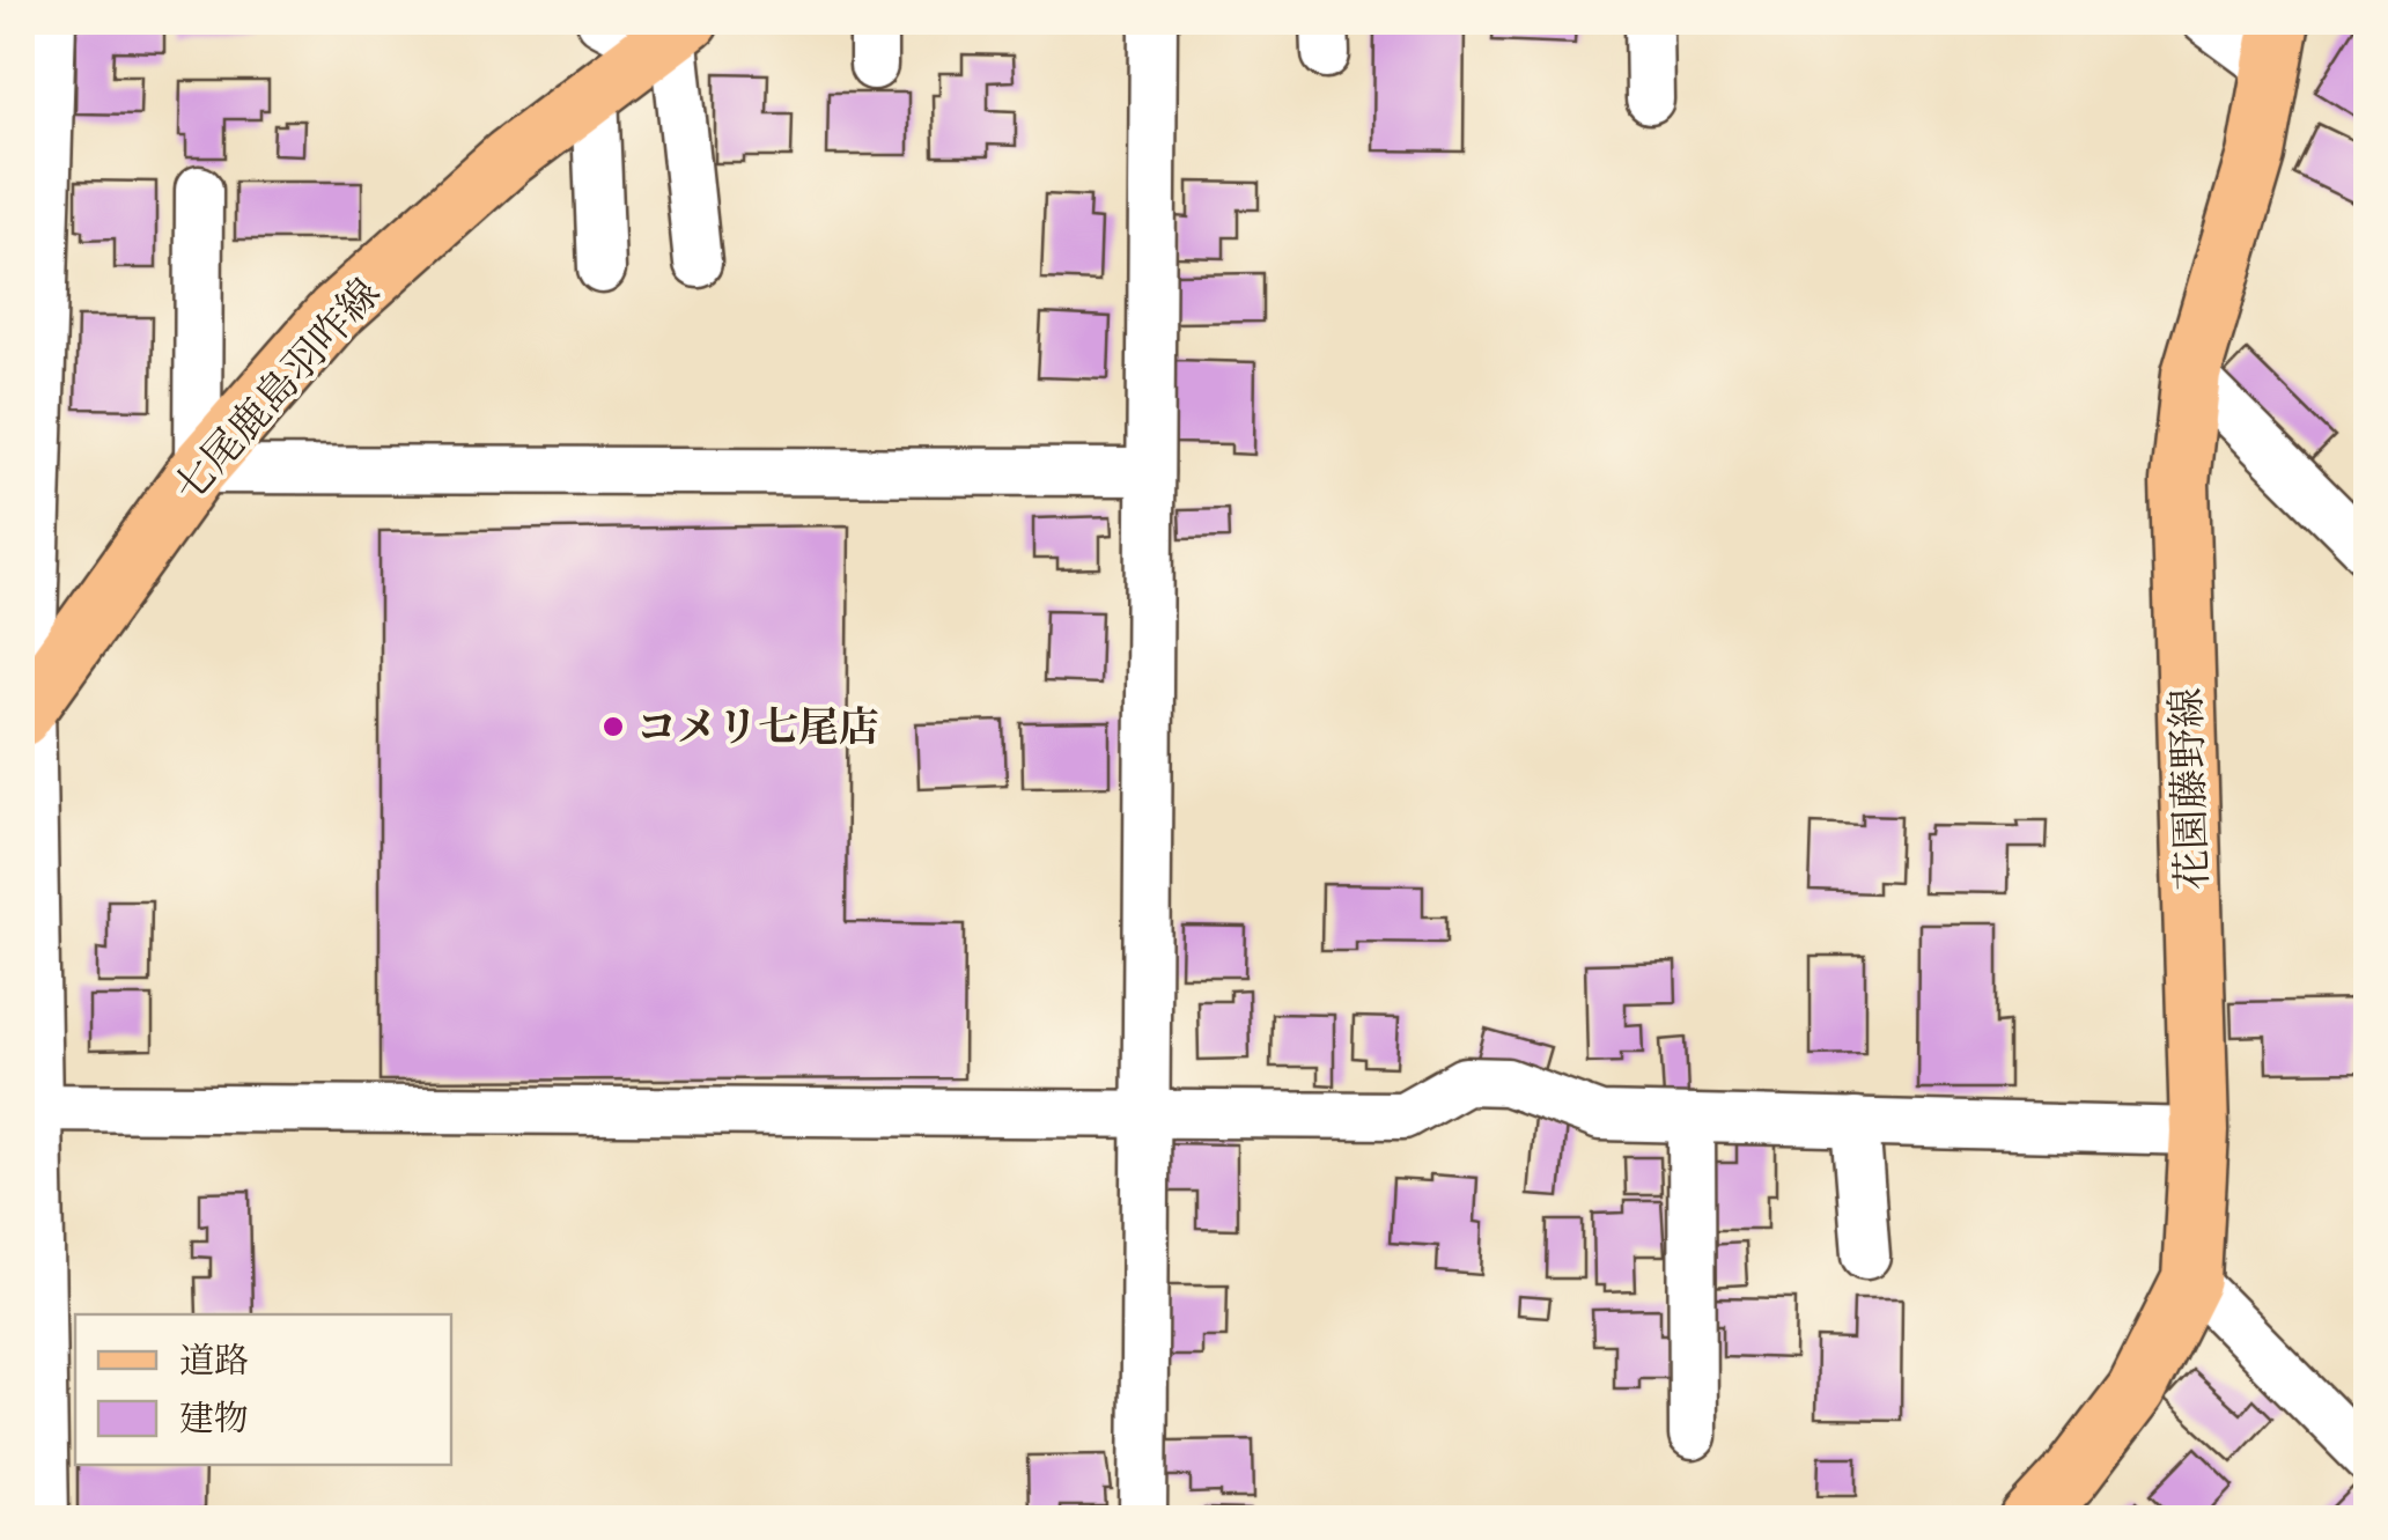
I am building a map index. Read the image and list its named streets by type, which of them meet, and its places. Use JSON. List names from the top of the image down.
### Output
{
  "streets": {
    "main road": ["七尾鹿島羽咋線", "花園藤野線"]
  },
  "places": ["コメリ七尾店"],
  "legend": ["道路", "建物"]
}
